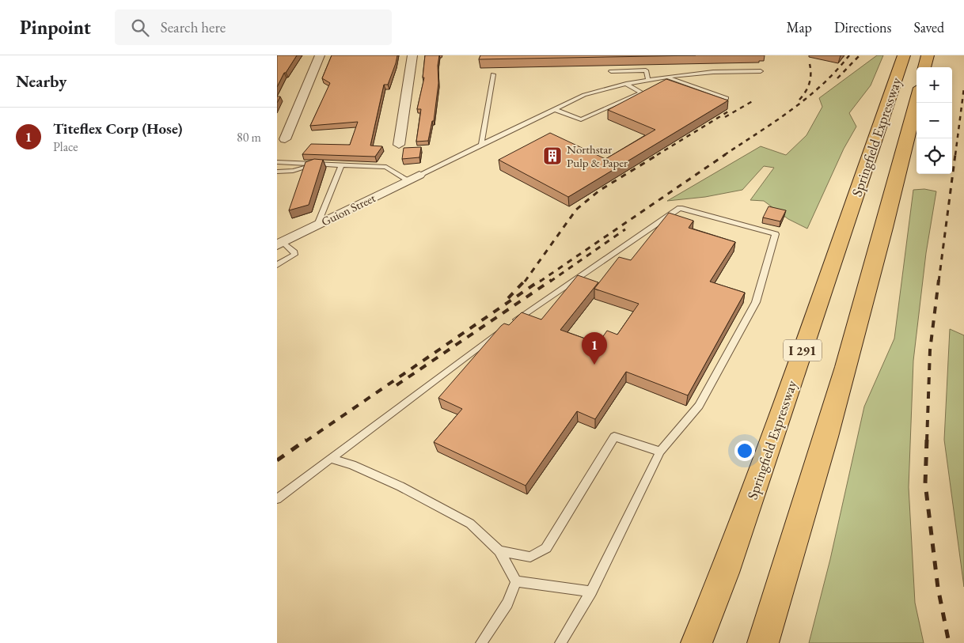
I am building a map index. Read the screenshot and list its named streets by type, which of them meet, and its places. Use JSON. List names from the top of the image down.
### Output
{
  "streets": {
    "highway": ["Springfield Expressway", "I 291"],
    "street": ["Guion Street"]
  },
  "places": {
    "building": ["Northstar Pulp & Paper"]
  },
  "page": {
    "header": "Pinpoint",
    "search": "Search here",
    "nav": ["Map", "Directions", "Saved"],
    "heading": "Nearby",
    "map_buttons": ["+", "−"],
    "list": [
      {
        "mark": "1",
        "name": "Titeflex Corp (Hose)",
        "note": "Place",
        "value": "80 m"
      }
    ],
    "pins": "1"
  }
}
